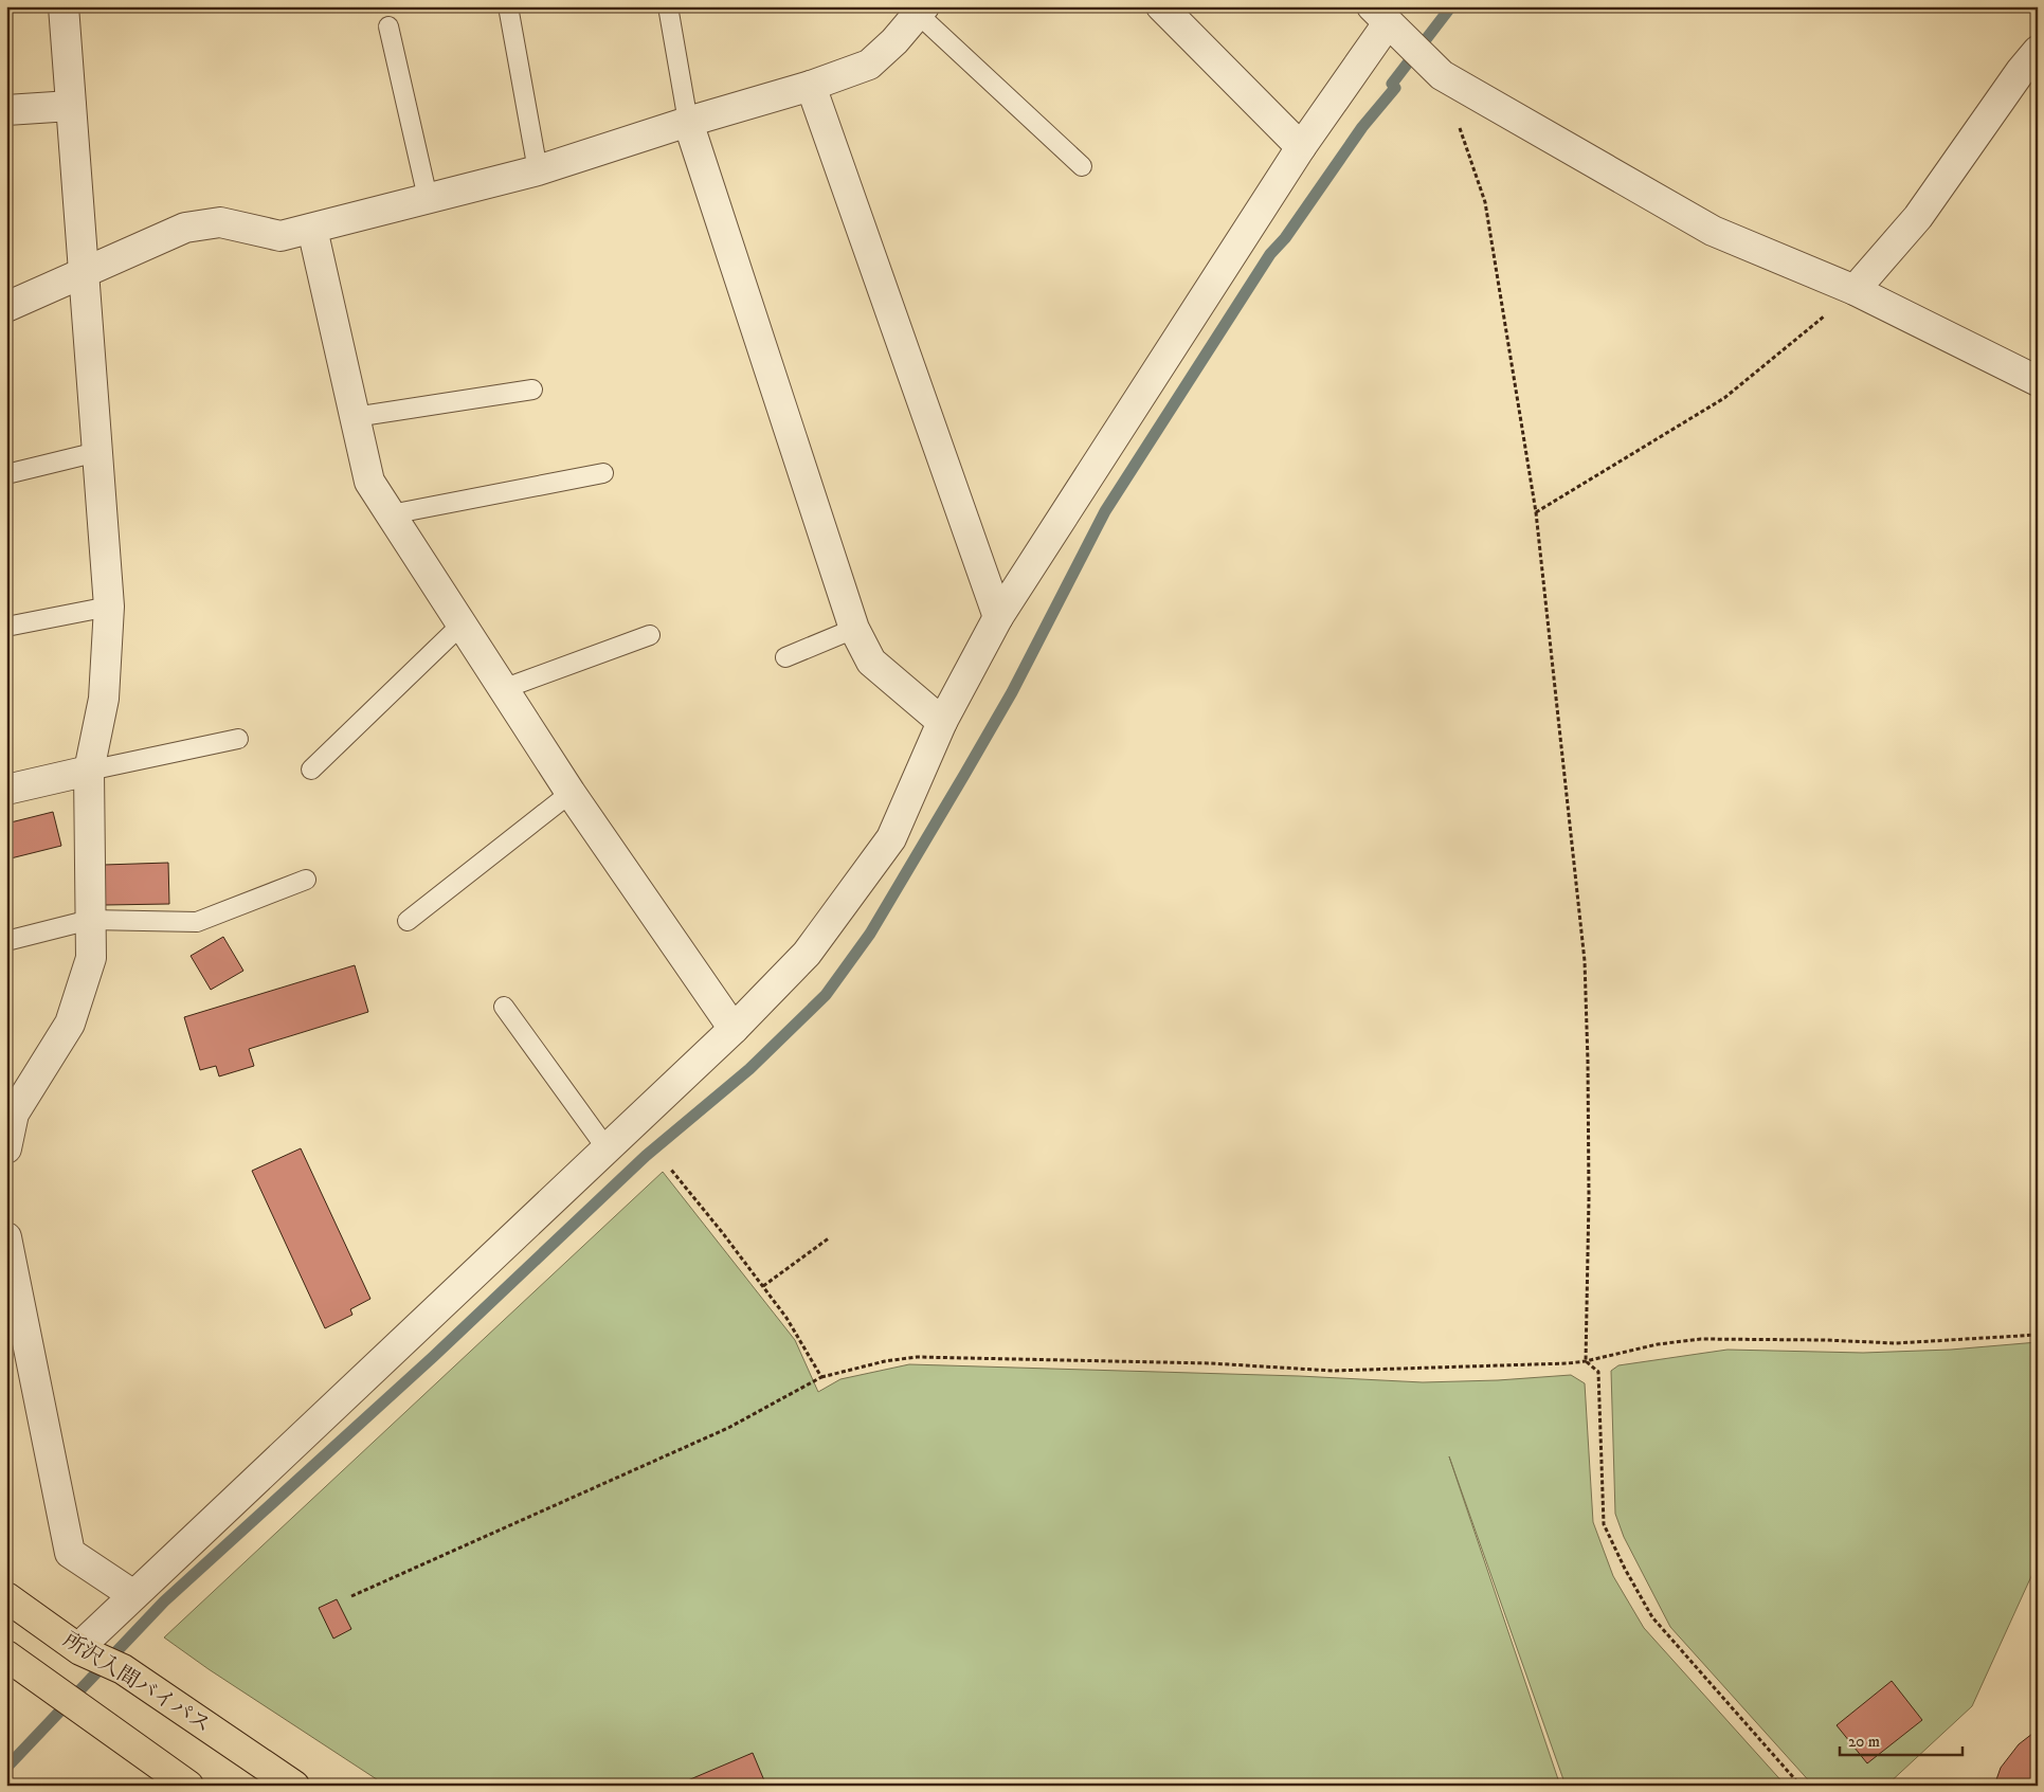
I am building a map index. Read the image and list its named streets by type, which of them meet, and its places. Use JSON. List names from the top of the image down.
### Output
{
  "streets": {
    "highway": ["所沢入間バイパス"]
  },
  "scale_bar": "20 m"
}
